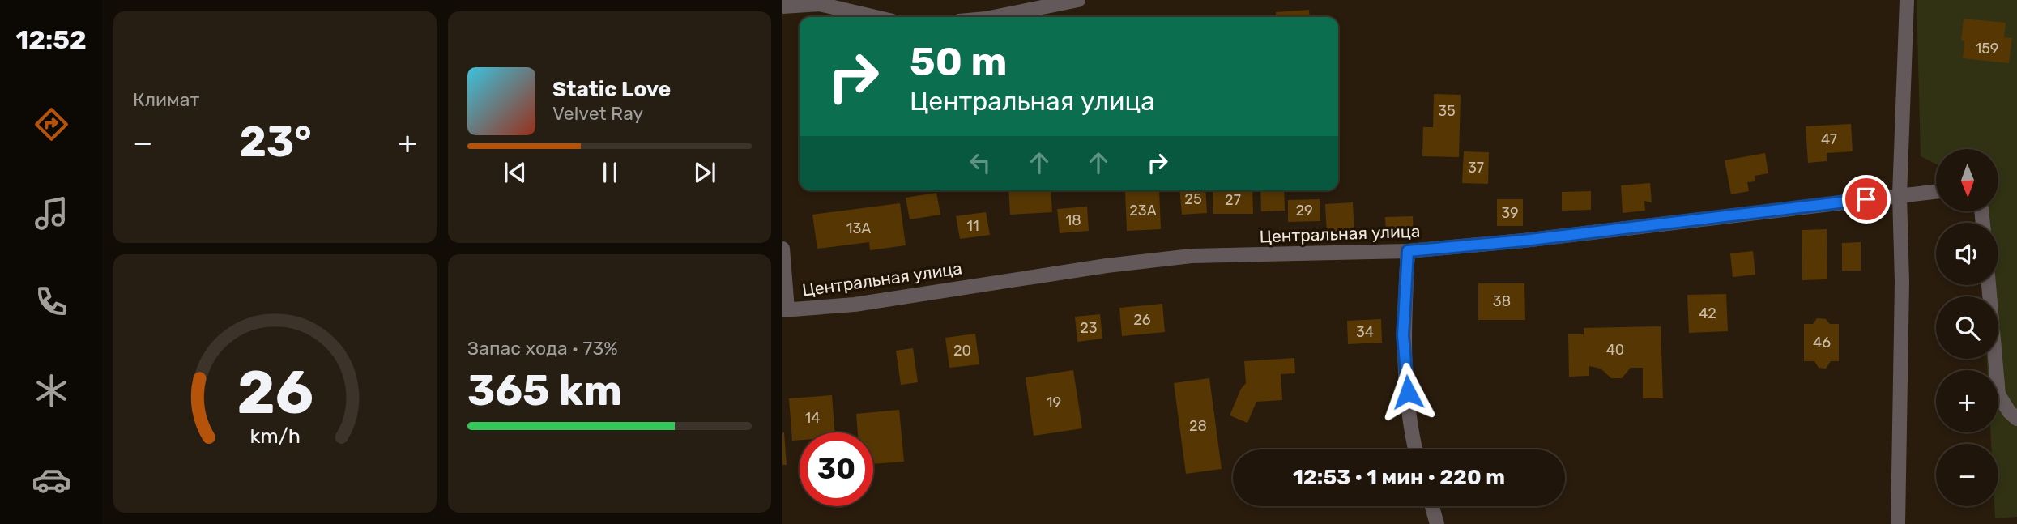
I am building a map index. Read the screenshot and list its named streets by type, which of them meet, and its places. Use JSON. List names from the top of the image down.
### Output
{
  "streets": {
    "street": ["Центральная улица"]
  },
  "house_numbers": [
    "159",
    "35",
    "47",
    "37",
    "25",
    "27",
    "23А",
    "29",
    "39",
    "18",
    "11",
    "13А",
    "38",
    "42",
    "26",
    "23",
    "34",
    "46",
    "40",
    "20",
    "19",
    "14",
    "28"
  ],
  "north": "bottom",
  "page": {
    "tabs": "12:52",
    "tile": [
      "Климат",
      ["Запас хода · 73%", "365 km"]
    ],
    "turn": ["50 m", "Центральная улица"],
    "song": ["Static Love", "Velvet Ray"],
    "heat": ["−", "23°", "+"],
    "map_buttons": ["+", "−"],
    "limit": "30",
    "trip": "12:53 · 1 мин · 220 m",
    "gauge": ["26", "km/h"]
  }
}
